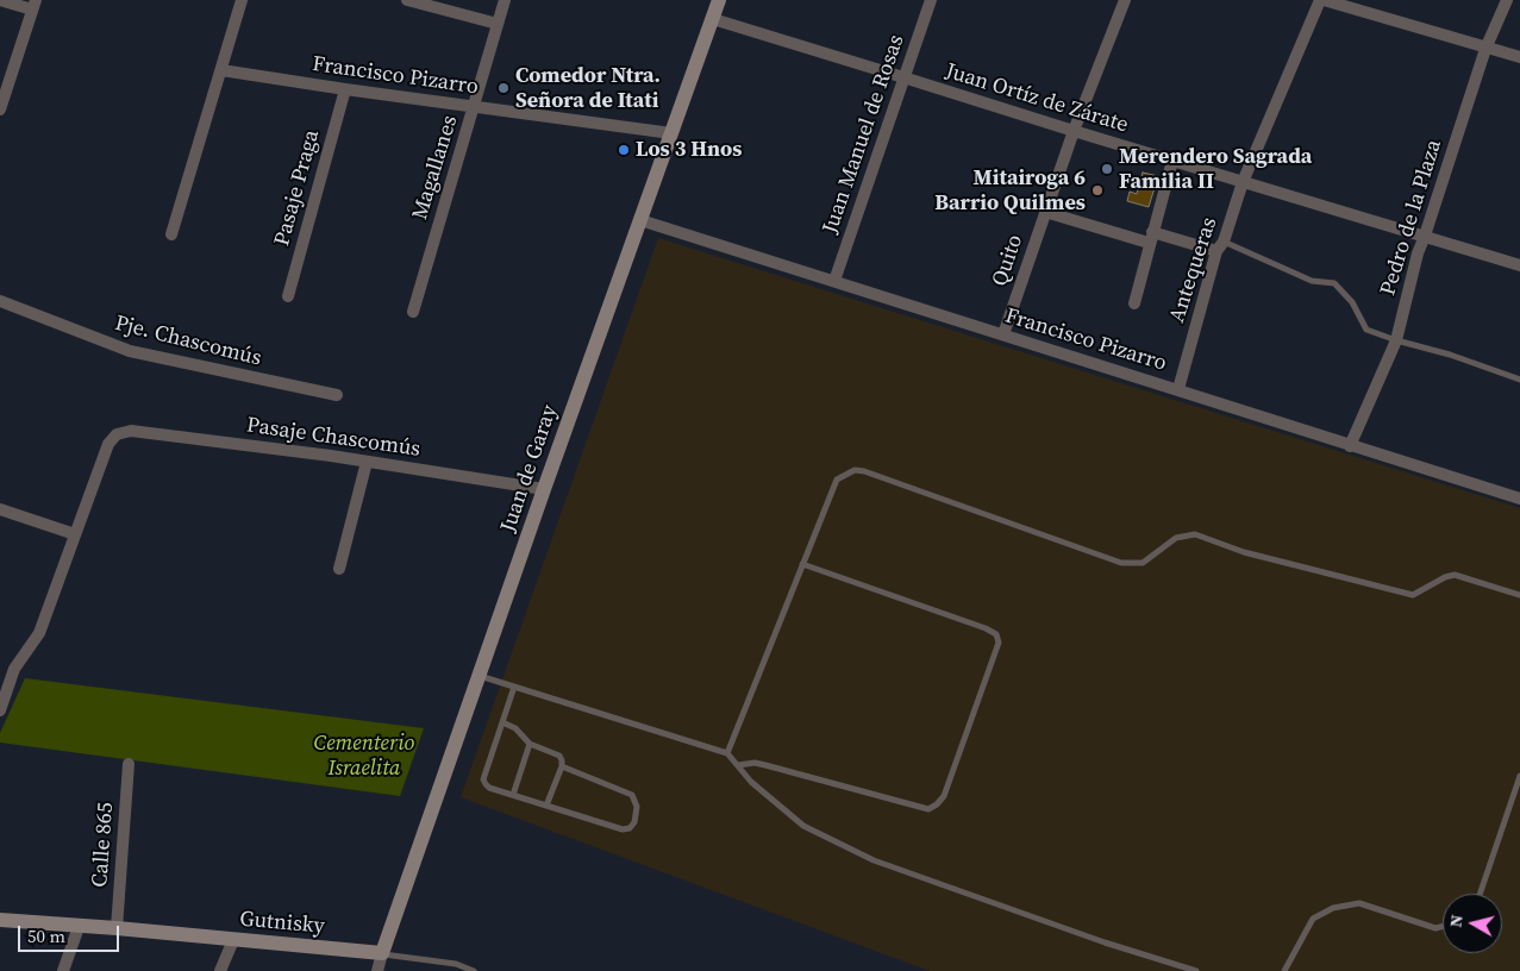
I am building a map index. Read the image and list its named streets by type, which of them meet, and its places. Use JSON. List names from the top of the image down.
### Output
{
  "streets": {
    "street": [
      "Francisco Pizarro",
      "Juan Ortíz de Zárate",
      "Juan Manuel de Rosas",
      "Magallanes",
      "Pasaje Praga",
      "Pedro de la Plaza",
      "Quito",
      "Antequeras",
      "Pje. Chascomús",
      "Pasaje Chascomús",
      "Juan de Garay",
      "Calle 865",
      "Gutnisky"
    ]
  },
  "crossings": [
    ["Francisco Pizarro", "Juan Manuel de Rosas"],
    ["Francisco Pizarro", "Magallanes"],
    ["Francisco Pizarro", "Pasaje Praga"],
    ["Francisco Pizarro", "Pedro de la Plaza"],
    ["Francisco Pizarro", "Quito"],
    ["Francisco Pizarro", "Antequeras"],
    ["Francisco Pizarro", "Juan de Garay"],
    ["Juan Ortíz de Zárate", "Juan Manuel de Rosas"],
    ["Juan Ortíz de Zárate", "Pedro de la Plaza"],
    ["Juan Ortíz de Zárate", "Quito"],
    ["Juan Ortíz de Zárate", "Antequeras"],
    ["Juan Ortíz de Zárate", "Juan de Garay"],
    ["Pasaje Chascomús", "Juan de Garay"],
    ["Juan de Garay", "Gutnisky"],
    ["Calle 865", "Gutnisky"]
  ],
  "parks": ["Cementerio Israelita"],
  "places": [
    "Comedor Ntra. Señora de Itati",
    "Los 3 Hnos",
    "Merendero Sagrada Familia II",
    "Mitairoga 6 Barrio Quilmes"
  ],
  "scale_bar": "50 m",
  "north": "left"
}
